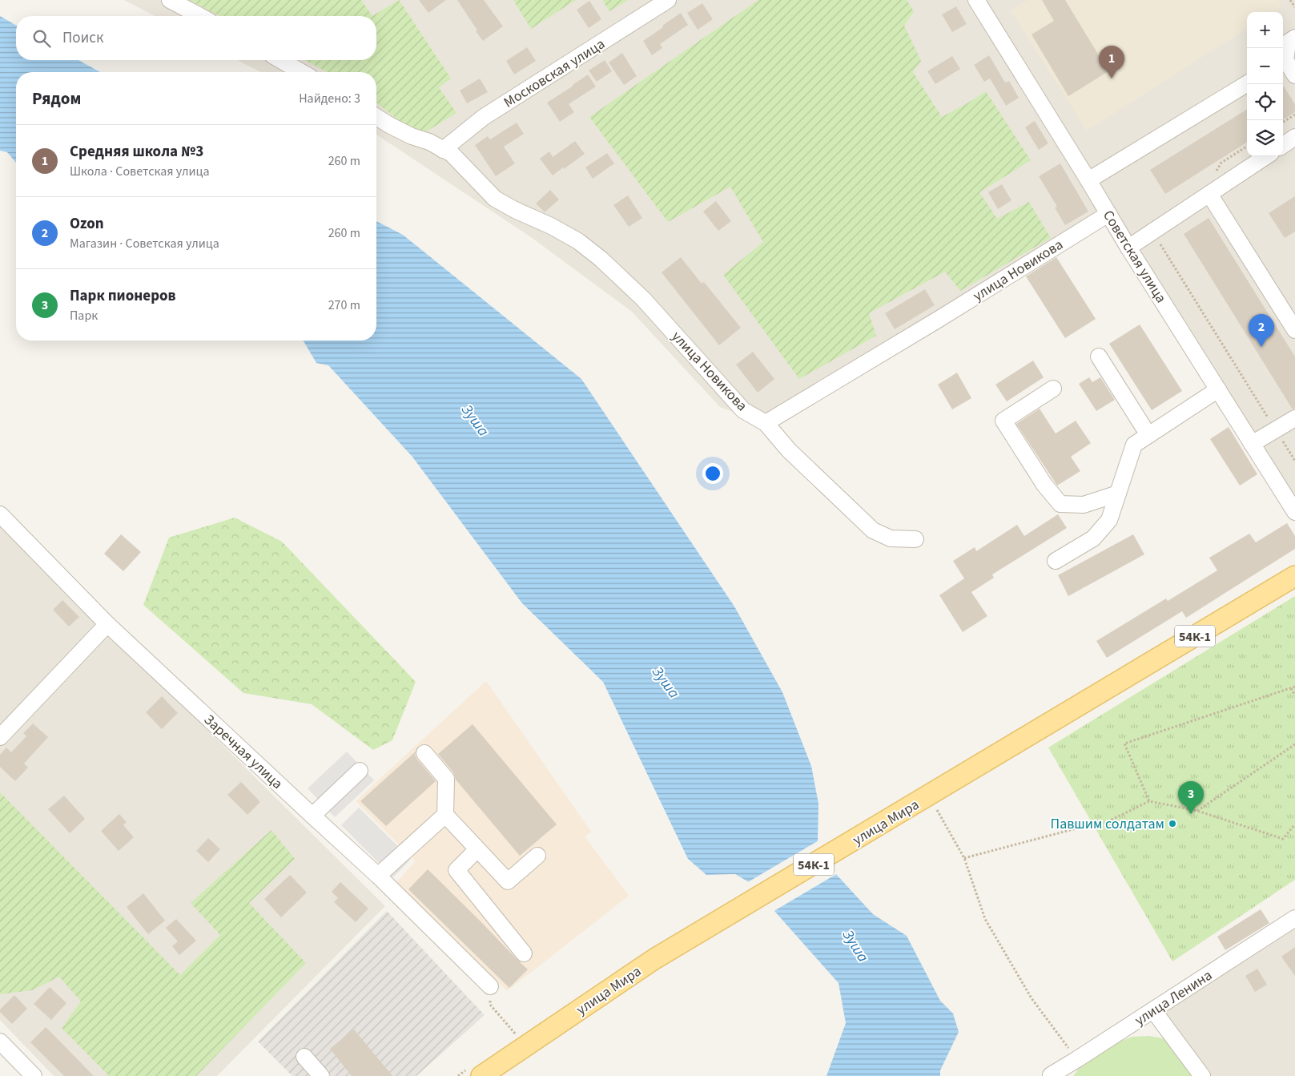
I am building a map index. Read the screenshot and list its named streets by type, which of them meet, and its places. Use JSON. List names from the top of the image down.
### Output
{
  "streets": {
    "main road": ["54К-1", "улица Мира"],
    "street": [
      "Московская улица",
      "Советская улица",
      "улица Новикова",
      "Заречная улица",
      "улица Ленина"
    ]
  },
  "crossings": [
    ["Московская улица", "улица Новикова"],
    ["Советская улица", "улица Новикова"]
  ],
  "water": ["Зуша"],
  "places": ["Павшим солдатам"],
  "page": {
    "map_buttons": ["+", "−"],
    "search": "Поиск",
    "pins": ["1", "2", "3"],
    "heading": ["Рядом", "Найдено: 3"],
    "list": [
      {
        "mark": "1",
        "name": "Средняя школа №3",
        "note": "Школа · Советская улица",
        "value": "260 m"
      },
      {
        "mark": "2",
        "name": "Ozon",
        "note": "Магазин · Советская улица",
        "value": "260 m"
      },
      {
        "mark": "3",
        "name": "Парк пионеров",
        "note": "Парк",
        "value": "270 m"
      }
    ]
  }
}
